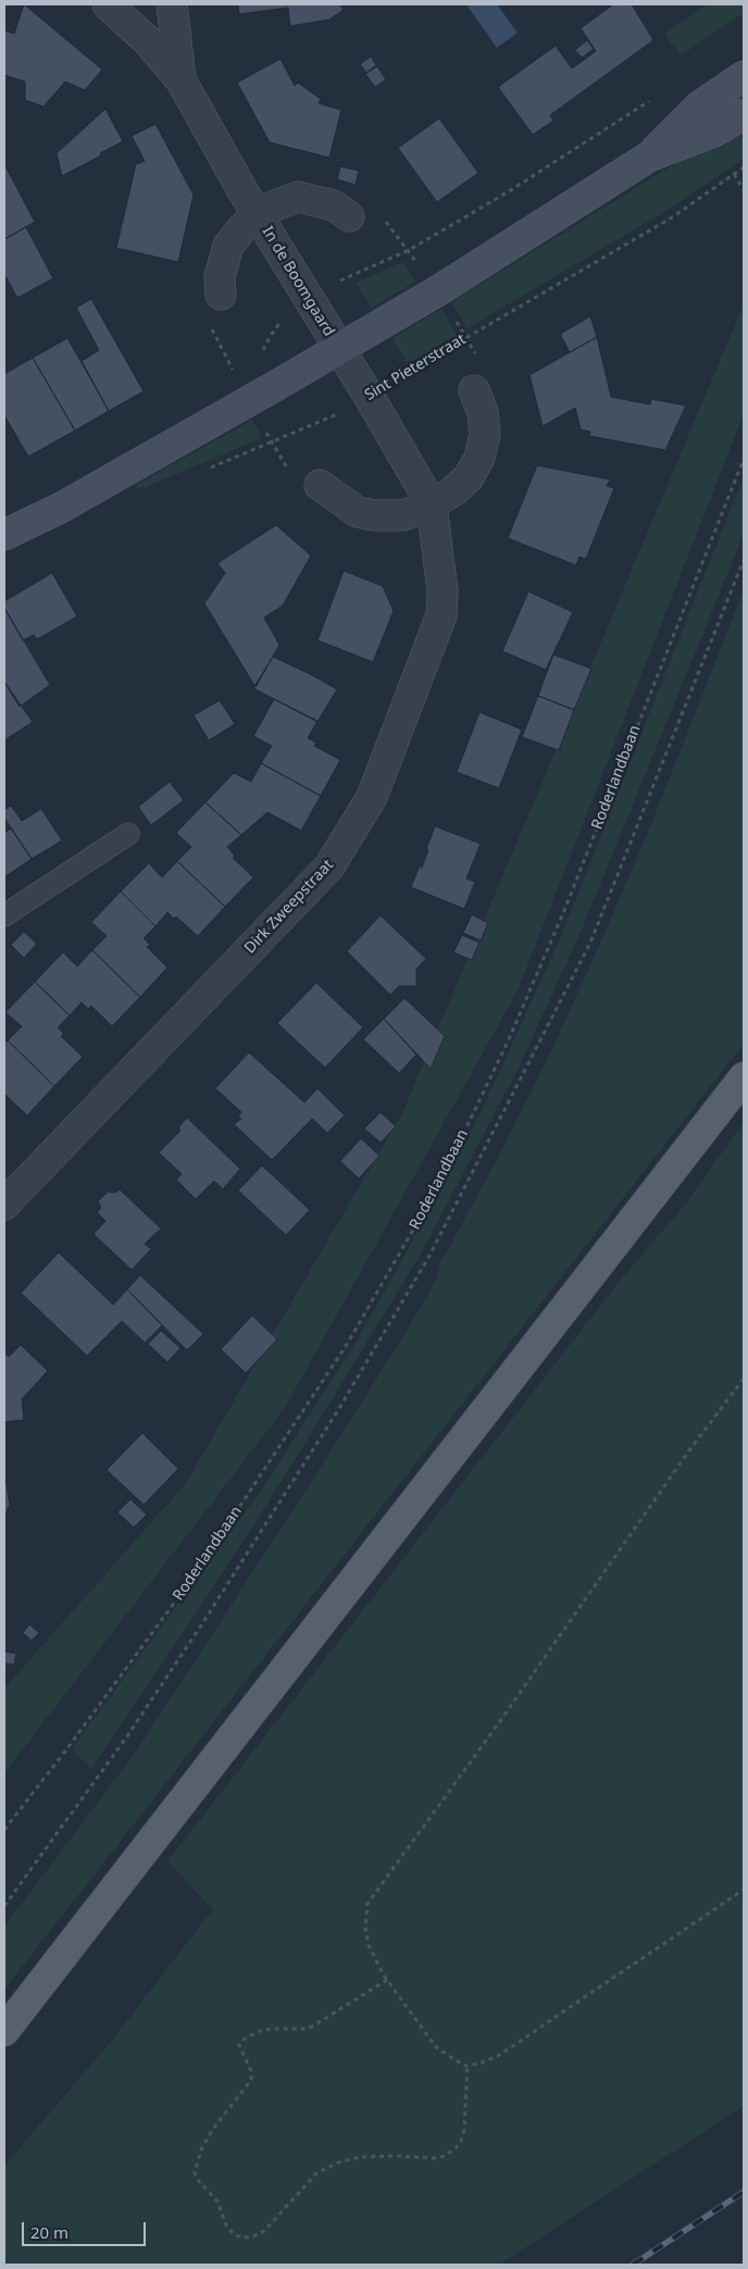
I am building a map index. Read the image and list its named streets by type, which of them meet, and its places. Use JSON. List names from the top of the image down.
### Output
{
  "streets": {
    "street": ["In de Boomgaard", "Dirk Zweepstraat"],
    "path": ["Sint Pieterstraat", "Roderlandbaan"]
  },
  "crossings": [
    ["In de Boomgaard", "Dirk Zweepstraat"],
    ["Sint Pieterstraat", "Dirk Zweepstraat"]
  ],
  "scale_bar": "20 m"
}
